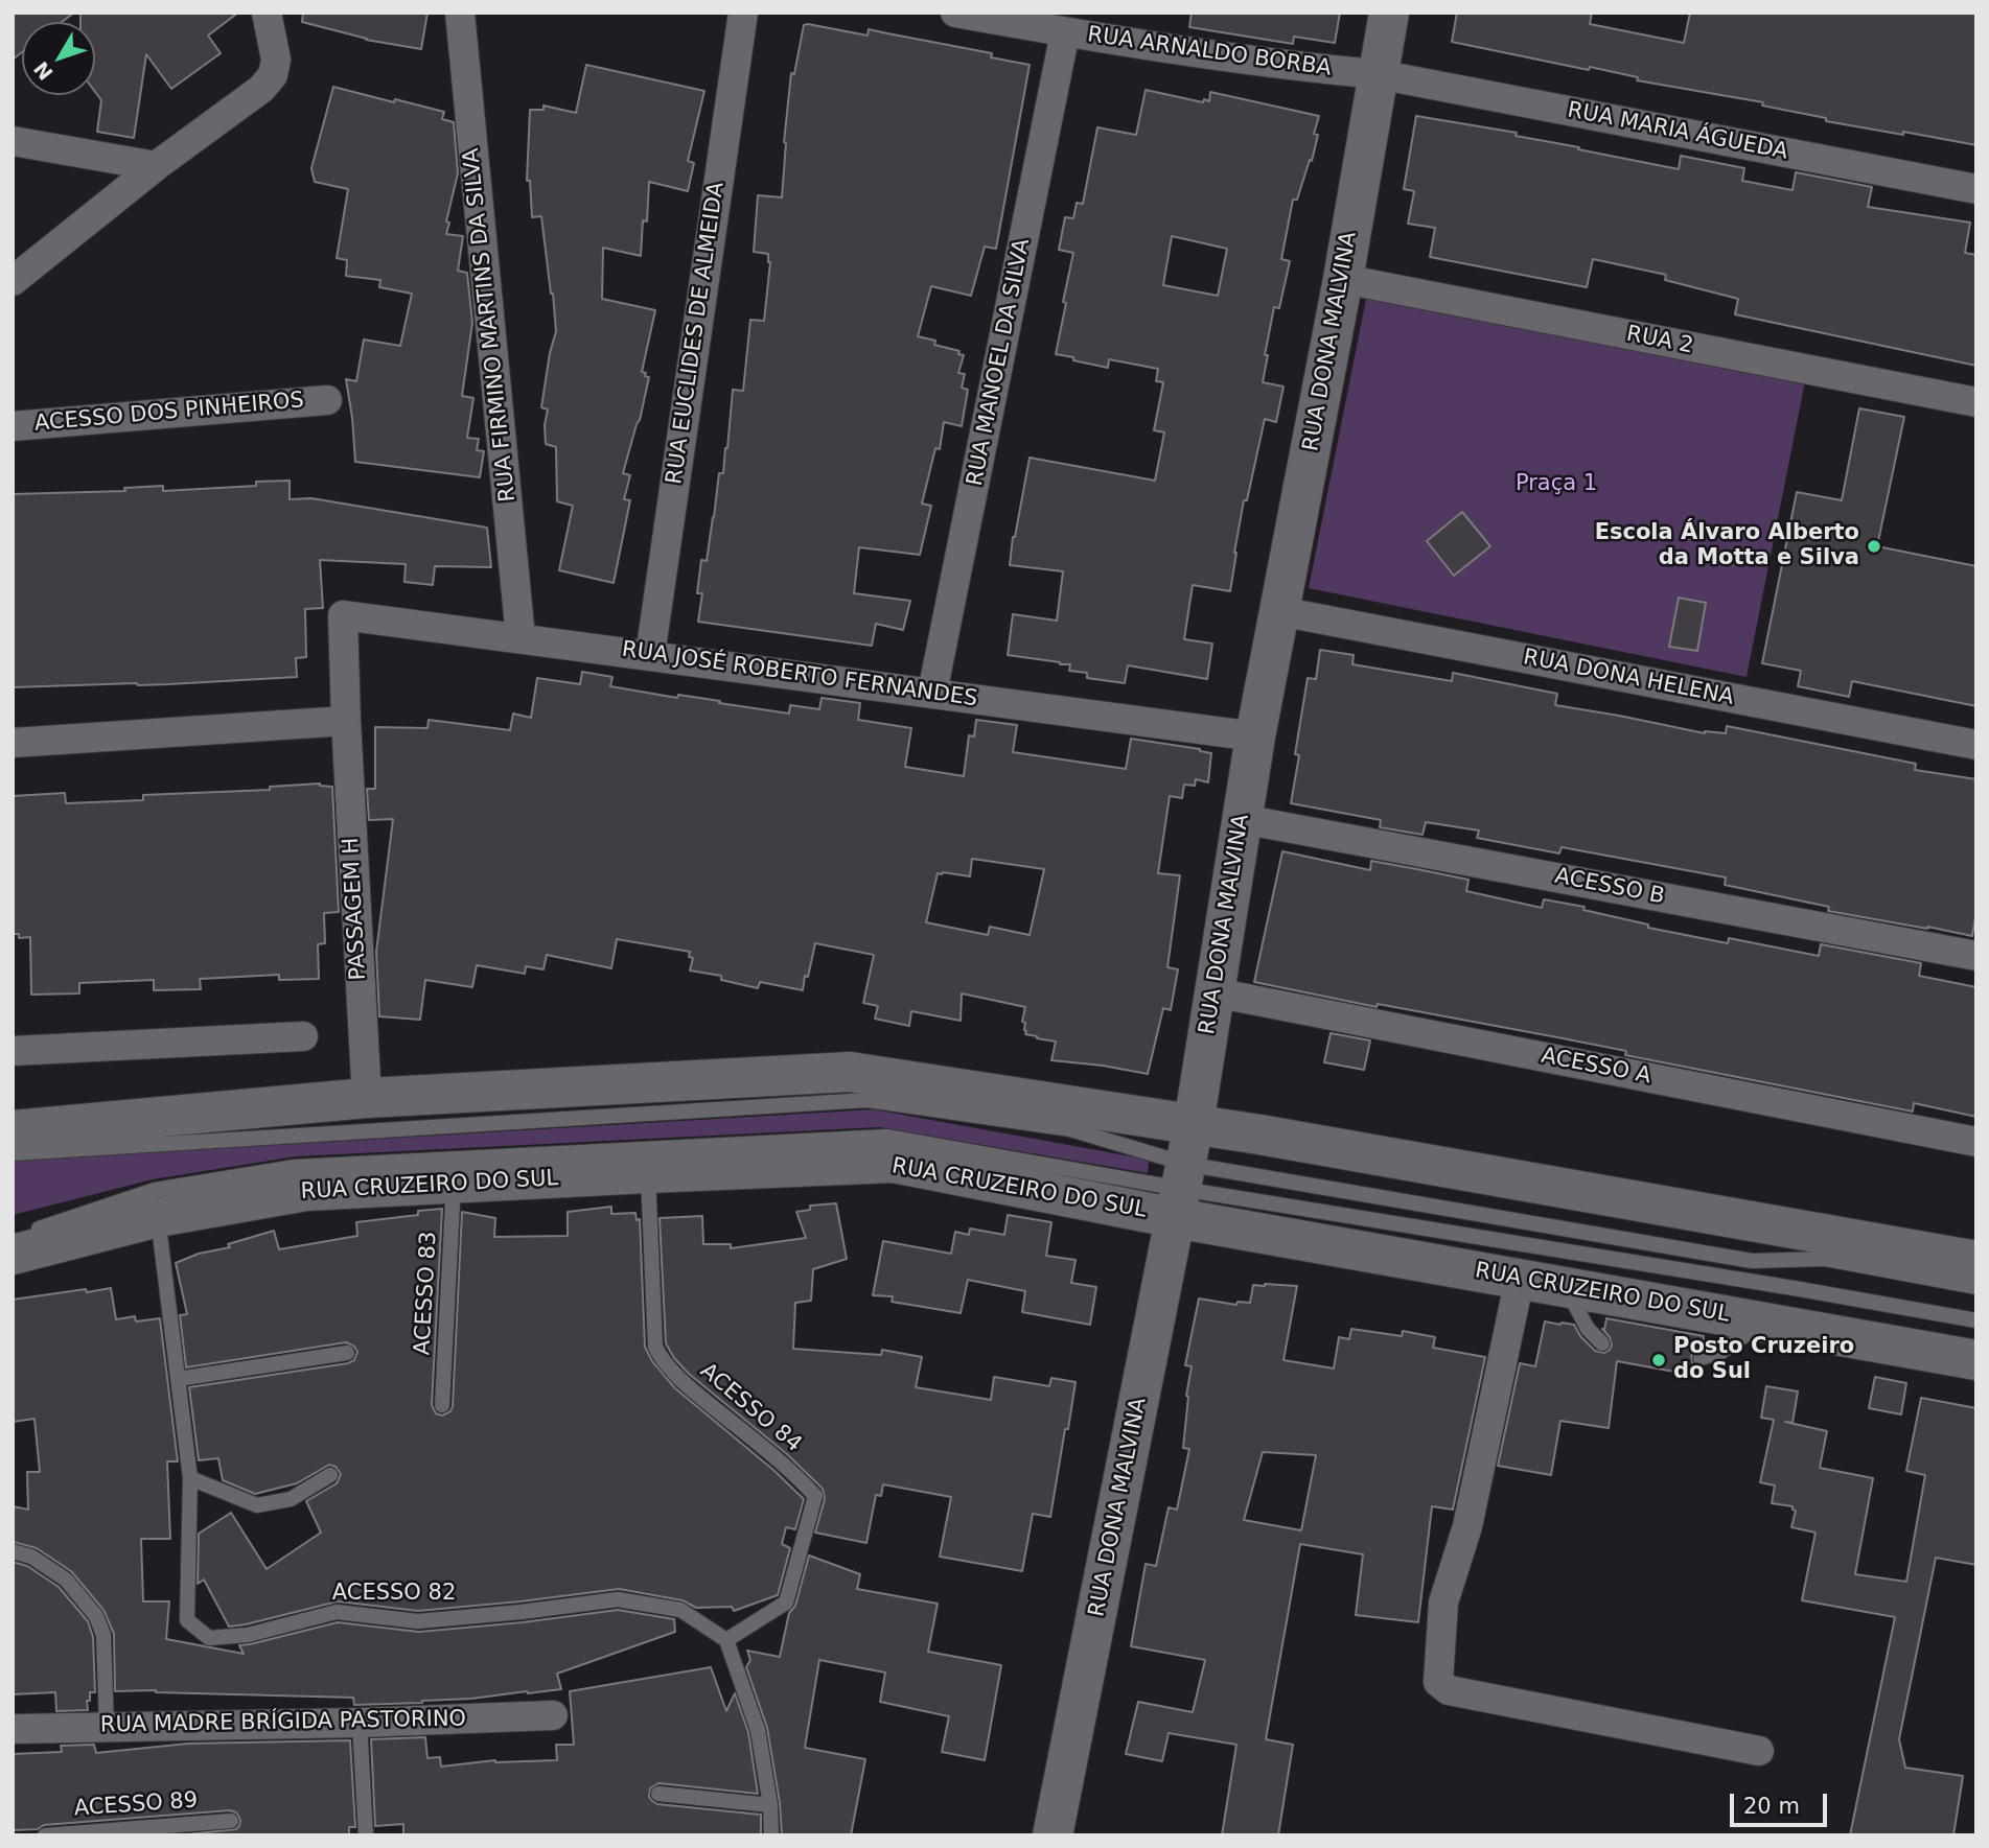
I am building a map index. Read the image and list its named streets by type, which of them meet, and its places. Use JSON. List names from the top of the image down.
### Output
{
  "streets": {
    "main road": ["RUA DONA MALVINA", "RUA CRUZEIRO DO SUL"],
    "street": [
      "RUA ARNALDO BORBA",
      "RUA MARIA ÁGUEDA",
      "RUA FIRMINO MARTINS DA SILVA",
      "RUA EUCLIDES DE ALMEIDA",
      "RUA 2",
      "RUA MANOEL DA SILVA",
      "ACESSO DOS PINHEIROS",
      "RUA JOSÉ ROBERTO FERNANDES",
      "RUA DONA HELENA",
      "ACESSO B",
      "PASSAGEM H",
      "ACESSO A",
      "RUA MADRE BRÍGIDA PASTORINO"
    ],
    "lane": [
      "ACESSO 83",
      "ACESSO 84",
      "ACESSO 82",
      "ACESSO 89"
    ]
  },
  "crossings": [
    ["RUA ARNALDO BORBA", "RUA MARIA ÁGUEDA"],
    ["RUA ARNALDO BORBA", "RUA DONA MALVINA"],
    ["RUA ARNALDO BORBA", "RUA MANOEL DA SILVA"],
    ["RUA MARIA ÁGUEDA", "RUA DONA MALVINA"],
    ["RUA FIRMINO MARTINS DA SILVA", "RUA JOSÉ ROBERTO FERNANDES"],
    ["RUA EUCLIDES DE ALMEIDA", "RUA JOSÉ ROBERTO FERNANDES"],
    ["RUA 2", "RUA DONA MALVINA"],
    ["RUA DONA MALVINA", "RUA JOSÉ ROBERTO FERNANDES"],
    ["RUA DONA MALVINA", "RUA DONA HELENA"],
    ["RUA DONA MALVINA", "ACESSO B"],
    ["RUA DONA MALVINA", "ACESSO A"],
    ["RUA DONA MALVINA", "RUA CRUZEIRO DO SUL"],
    ["RUA MANOEL DA SILVA", "RUA JOSÉ ROBERTO FERNANDES"],
    ["RUA JOSÉ ROBERTO FERNANDES", "PASSAGEM H"],
    ["RUA CRUZEIRO DO SUL", "ACESSO 83"],
    ["RUA CRUZEIRO DO SUL", "ACESSO 84"],
    ["RUA CRUZEIRO DO SUL", "ACESSO 82"],
    ["ACESSO 84", "ACESSO 82"]
  ],
  "parks": ["Praça 1"],
  "places": ["Escola Álvaro Alberto da Motta e Silva", "Posto Cruzeiro do Sul"],
  "scale_bar": "20 m",
  "north": "bottom left"
}
